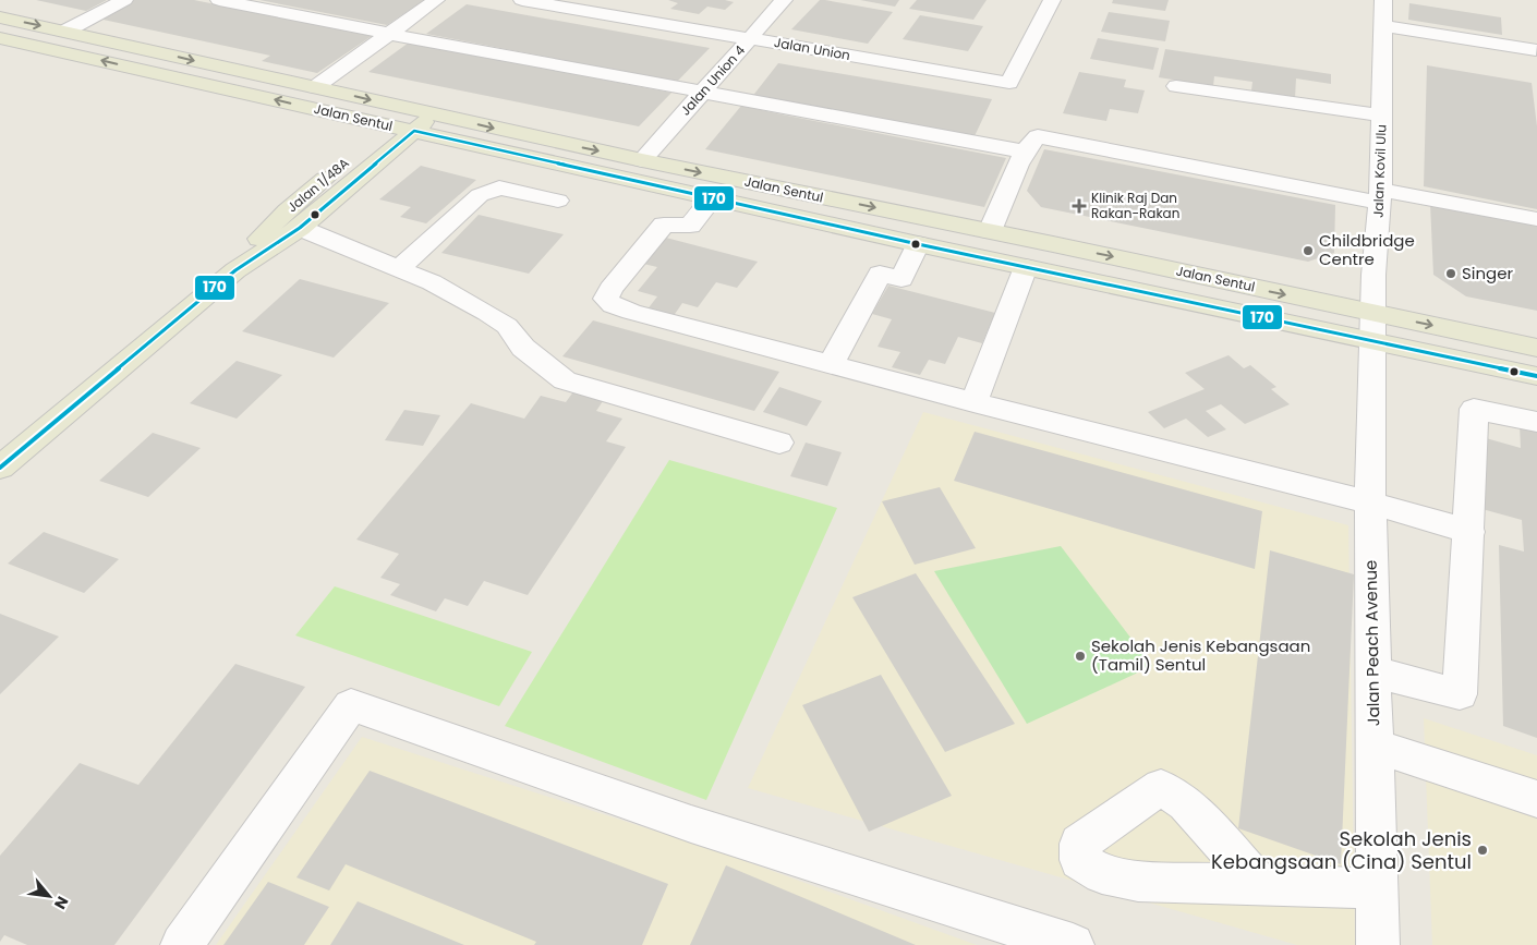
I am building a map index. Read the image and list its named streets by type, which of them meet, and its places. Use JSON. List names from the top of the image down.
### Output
{
  "streets": {
    "main road": ["Jalan Sentul", "Jalan 1/48A"],
    "street": [
      "Jalan Union",
      "Jalan Union 4",
      "Jalan Kovil Ulu",
      "Jalan Peach Avenue"
    ]
  },
  "crossings": [
    ["Jalan Union", "Jalan Union 4"],
    ["Jalan Union 4", "Jalan Sentul"],
    ["Jalan Sentul", "Jalan Kovil Ulu"],
    ["Jalan Sentul", "Jalan 1/48A"],
    ["Jalan Sentul", "Jalan Peach Avenue"],
    ["Jalan Kovil Ulu", "Jalan Peach Avenue"]
  ],
  "places": {
    "health": ["Klinik Raj Dan Rakan-Rakan"],
    "other": [
      "Childbridge Centre",
      "Singer",
      "Sekolah Jenis Kebangsaan (Tamil) Sentul",
      "Sekolah Jenis Kebangsaan (Cina) Sentul"
    ]
  },
  "lines": ["transit line 170"],
  "north": "bottom right"
}
